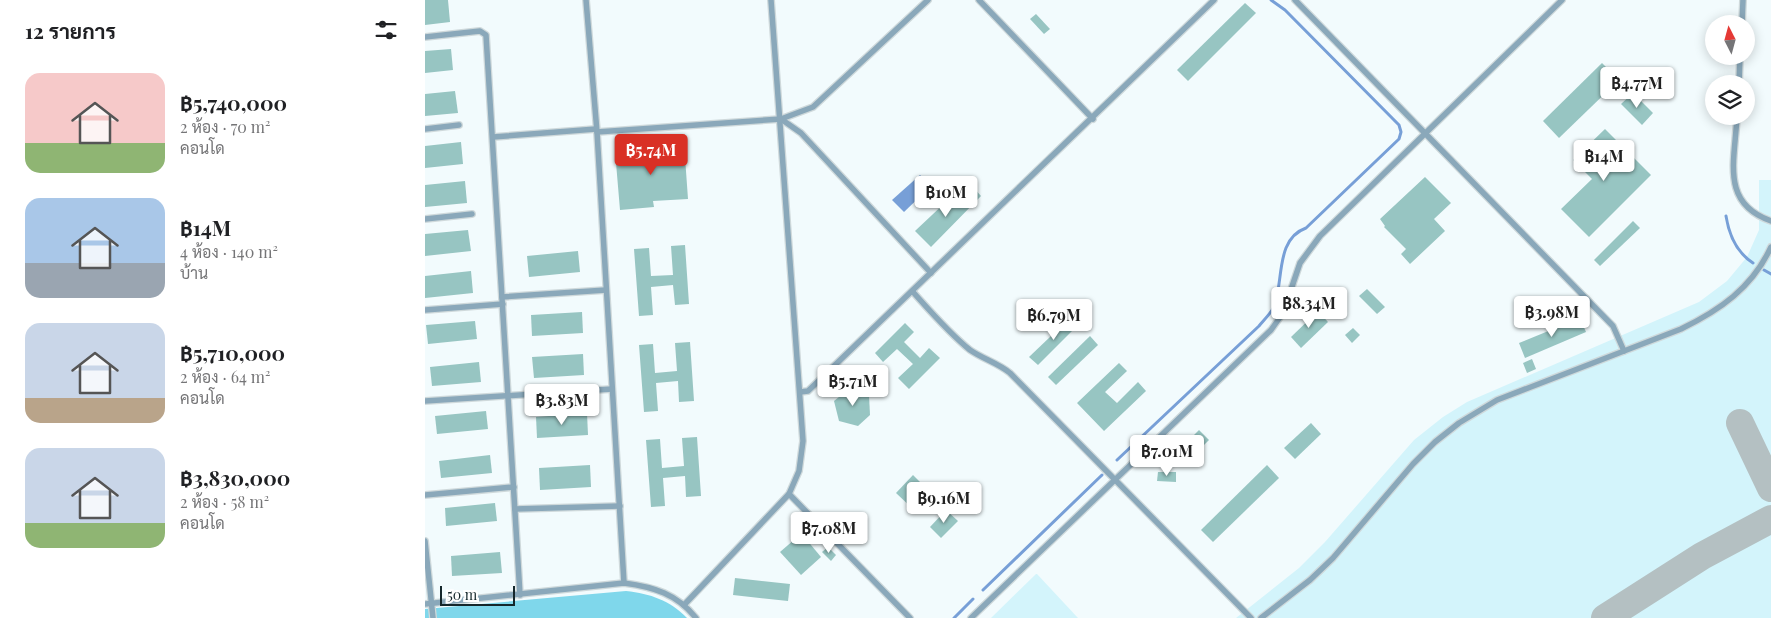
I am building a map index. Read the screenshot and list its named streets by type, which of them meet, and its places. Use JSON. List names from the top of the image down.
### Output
{
  "scale_bar": "50 m",
  "north": "top",
  "page": {
    "heading": "12 รายการ",
    "list": [
      {
        "name": "฿5,740,000",
        "note": "2 ห้อง · 70 m² · คอนโด"
      },
      {
        "name": "฿14M",
        "note": "4 ห้อง · 140 m² · บ้าน"
      },
      {
        "name": "฿5,710,000",
        "note": "2 ห้อง · 64 m² · คอนโด"
      },
      {
        "name": "฿3,830,000",
        "note": "2 ห้อง · 58 m² · คอนโด"
      }
    ],
    "price": [
      "฿4.77M",
      "฿5.74M",
      "฿14M",
      "฿10M",
      "฿8.34M",
      "฿3.98M",
      "฿6.79M",
      "฿5.71M",
      "฿3.83M",
      "฿7.01M",
      "฿9.16M",
      "฿7.08M"
    ],
    "scale": "50 m"
  }
}
